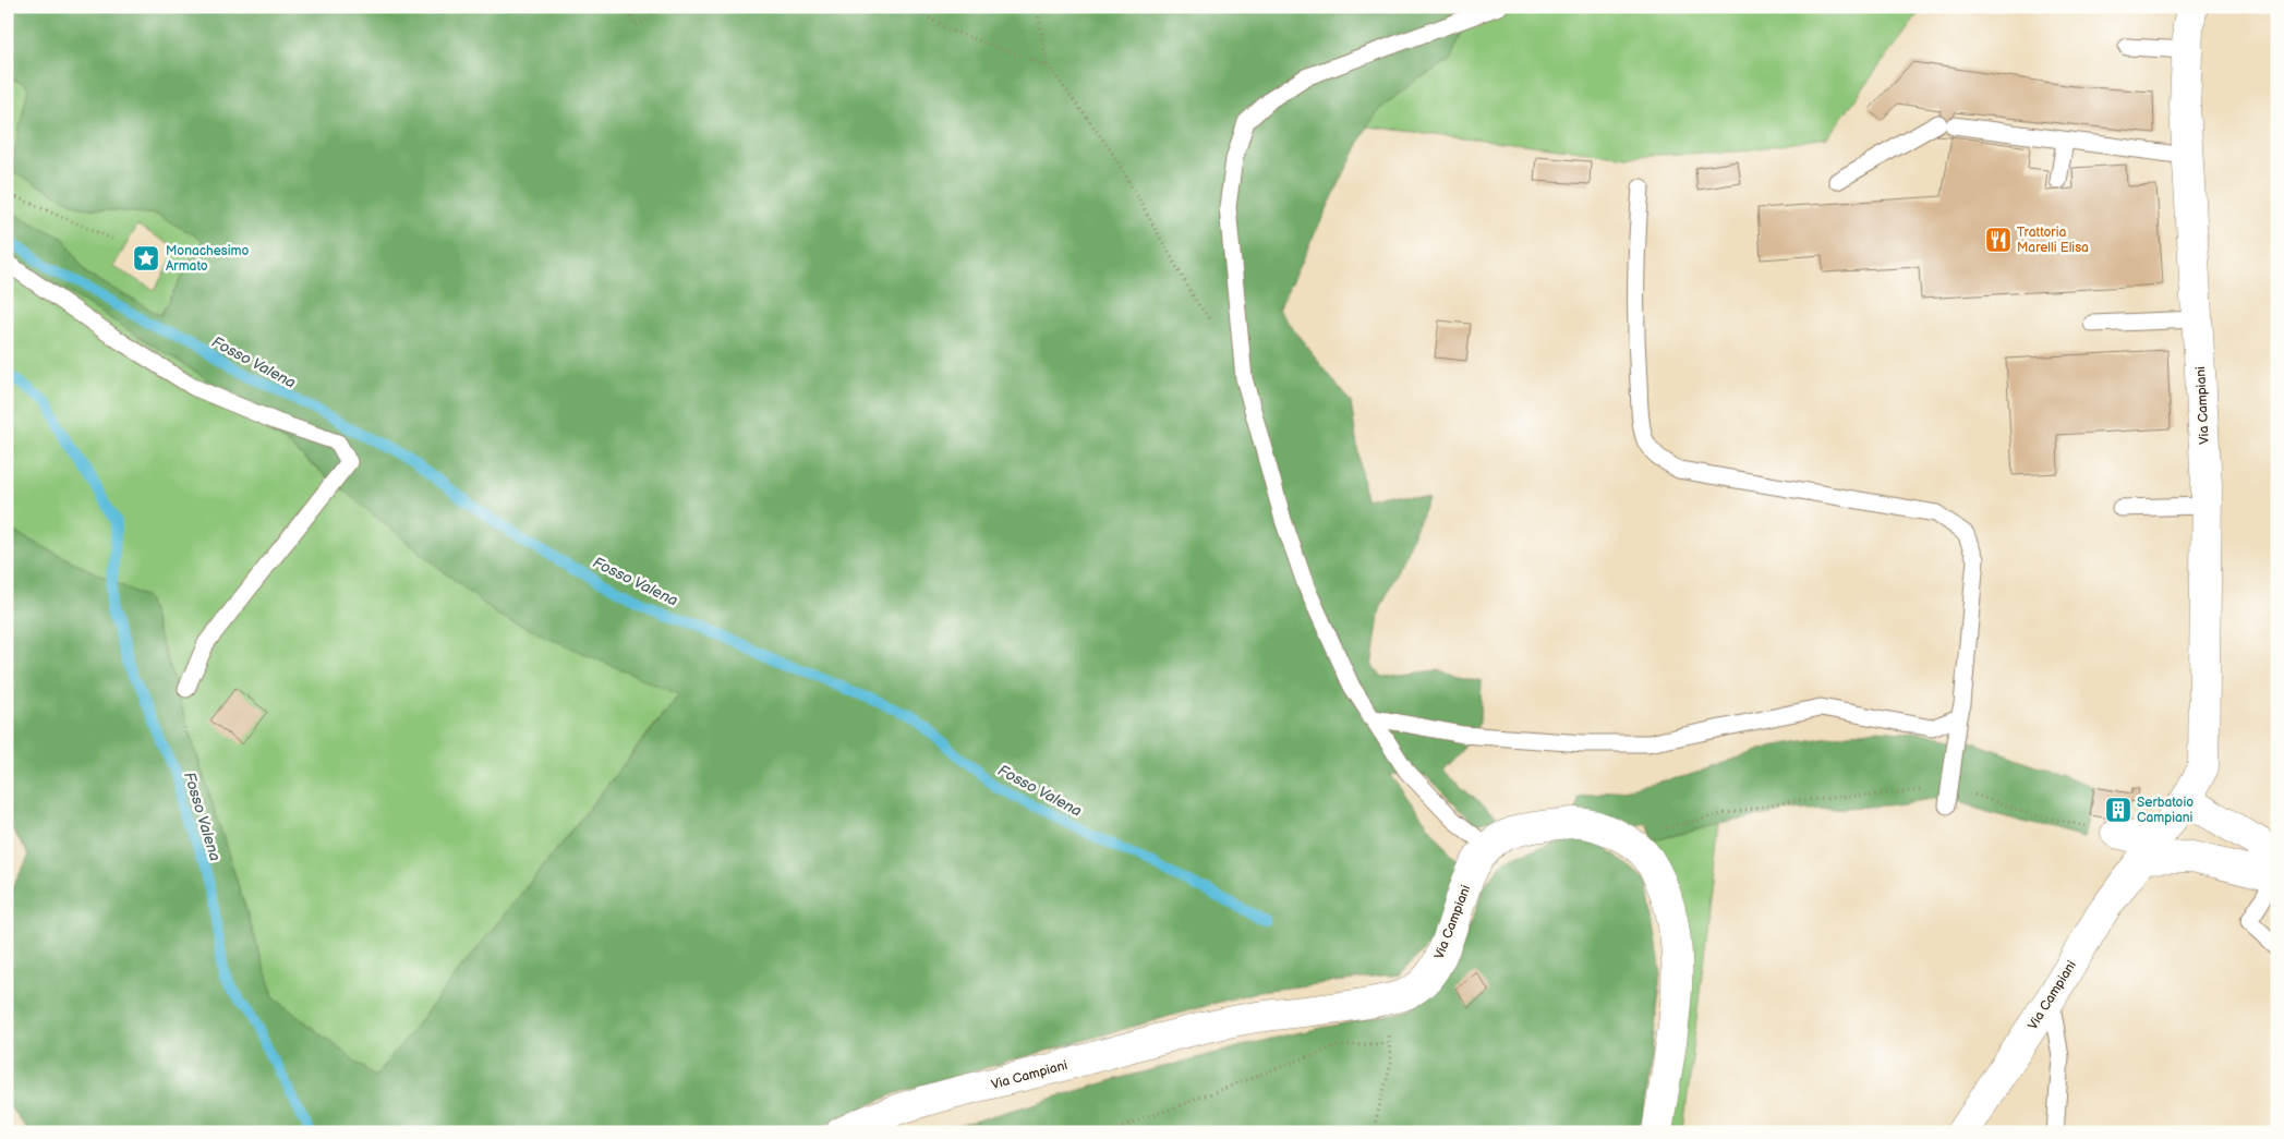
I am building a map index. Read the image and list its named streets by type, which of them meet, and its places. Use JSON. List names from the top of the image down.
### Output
{
  "streets": {
    "street": ["Via Campiani"]
  },
  "water": ["Fosso Valena"],
  "places": {
    "restaurant": ["Trattoria Marelli Elisa"],
    "place": ["Monachesimo Armato"],
    "building": ["Serbatoio Campiani"]
  }
}
